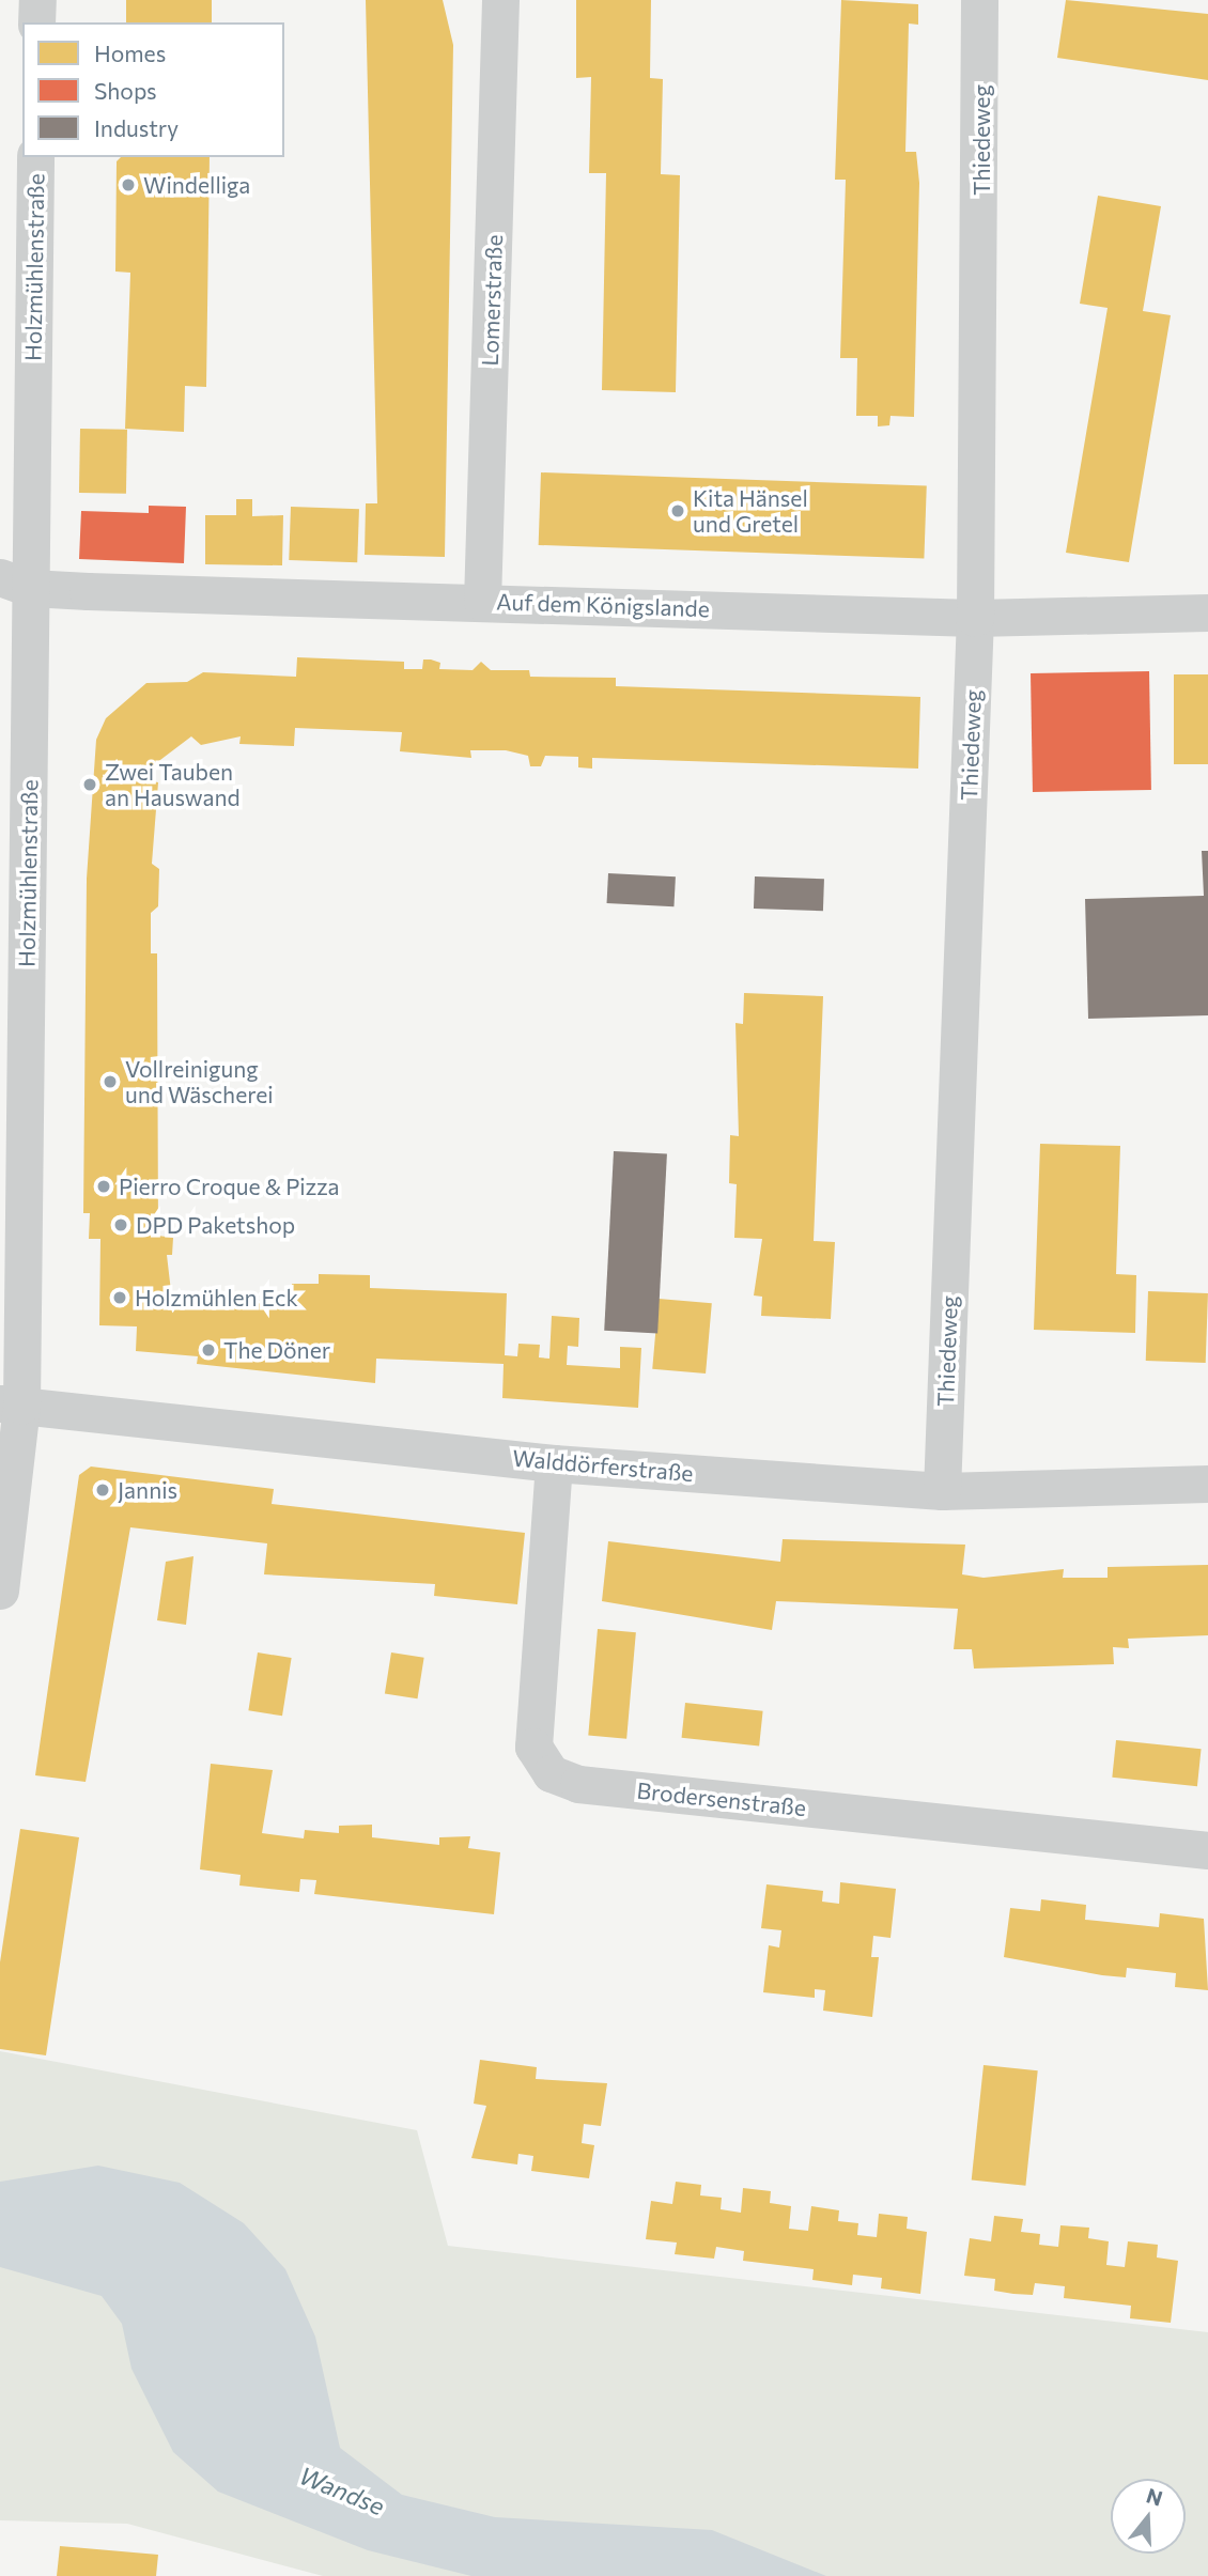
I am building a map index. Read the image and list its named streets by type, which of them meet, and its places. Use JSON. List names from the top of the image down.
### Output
{
  "streets": {
    "street": [
      "Thiedeweg",
      "Holzmühlenstraße",
      "Lomerstraße",
      "Auf dem Königslande",
      "Walddörferstraße",
      "Brodersenstraße"
    ]
  },
  "crossings": [
    ["Thiedeweg", "Auf dem Königslande"],
    ["Thiedeweg", "Walddörferstraße"],
    ["Holzmühlenstraße", "Auf dem Königslande"],
    ["Holzmühlenstraße", "Walddörferstraße"],
    ["Lomerstraße", "Auf dem Königslande"],
    ["Walddörferstraße", "Brodersenstraße"]
  ],
  "water": ["Wandse"],
  "places": [
    "Windelliga",
    "Kita Hänsel und Gretel",
    "Zwei Tauben an Hauswand",
    "Vollreinigung und Wäscherei",
    "Pierro Croque & Pizza",
    "DPD Paketshop",
    "Holzmühlen Eck",
    "The Döner",
    "Jannis"
  ],
  "legend": ["Homes", "Shops", "Industry"],
  "north": "top"
}
